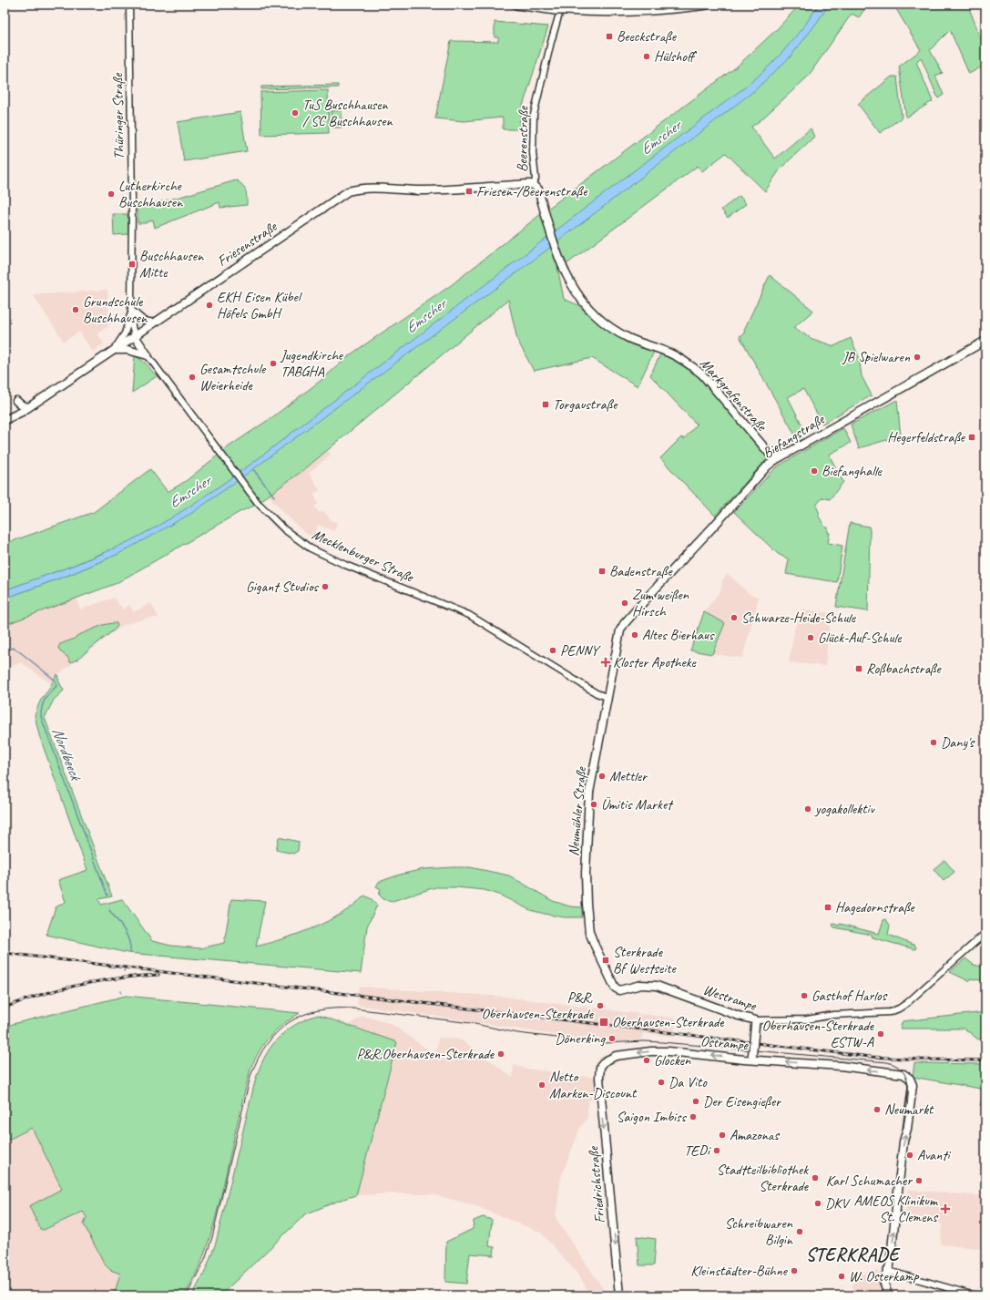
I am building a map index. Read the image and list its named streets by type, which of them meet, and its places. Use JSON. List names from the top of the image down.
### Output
{
  "streets": {
    "main road": [
      "Beerenstraße",
      "Friesenstraße",
      "Markgrafenstraße",
      "Biefangstraße",
      "Mecklenburger Straße",
      "Neumühler Straße",
      "Westrampe",
      "Ostrampe",
      "Friedrichstraße"
    ],
    "street": ["Thüringer Straße"]
  },
  "crossings": [
    ["Thüringer Straße", "Friesenstraße"],
    ["Thüringer Straße", "Mecklenburger Straße"],
    ["Beerenstraße", "Friesenstraße"],
    ["Beerenstraße", "Markgrafenstraße"],
    ["Friesenstraße", "Mecklenburger Straße"],
    ["Markgrafenstraße", "Biefangstraße"],
    ["Biefangstraße", "Neumühler Straße"],
    ["Mecklenburger Straße", "Neumühler Straße"],
    ["Neumühler Straße", "Westrampe"],
    ["Ostrampe", "Friedrichstraße"]
  ],
  "one_way": ["Friedrichstraße"],
  "districts": ["STERKRADE"],
  "water": ["Emscher", "Nordbeeck"],
  "places": {
    "transit": [
      "Beeckstraße",
      "Friesen-/Beerenstraße",
      "Buschhausen Mitte",
      "Torgaustraße",
      "Hegerfeldstraße",
      "Badenstraße",
      "Roßbachstraße",
      "Hagedornstraße",
      "Sterkrade Bf Westseite",
      "Oberhausen-Sterkrade"
    ],
    "other": [
      "Hülshoff",
      "TuS Buschhausen / SC Buschhausen",
      "Lutherkirche Buschhausen",
      "EKH Eisen Kübel Höfels GmbH",
      "Grundschule Buschhausen",
      "JB Spielwaren",
      "Jugendkirche TABGHA",
      "Gesamtschule Weierheide",
      "Biefanghalle",
      "Gigant Studios",
      "Zum weißen Hirsch",
      "Schwarze-Heide-Schule",
      "Altes Bierhaus",
      "Glück-Auf-Schule",
      "PENNY",
      "Dany's",
      "Mettler",
      "Ümitis Market",
      "yogakollektiv",
      "Gasthof Harlos",
      "P&R, Oberhausen-Sterkrade",
      "Oberhausen-Sterkrade ESTW-A",
      "Dönerking",
      "P&R,Oberhausen-Sterkrade",
      "Glocken",
      "Da Vito",
      "Netto Marken-Discount",
      "Der Eisengießer",
      "Neumarkt",
      "Saigon Imbiss",
      "Amazonas",
      "TEDi",
      "Avanti",
      "Stadtteilbibliothek Sterkrade",
      "Karl Schumacher",
      "DKV",
      "Schreibwaren Bilgin",
      "Kleinstädter-Bühne",
      "W. Osterkamp"
    ],
    "health": ["Kloster Apotheke", "AMEOS Klinikum St. Clemens"]
  }
}
